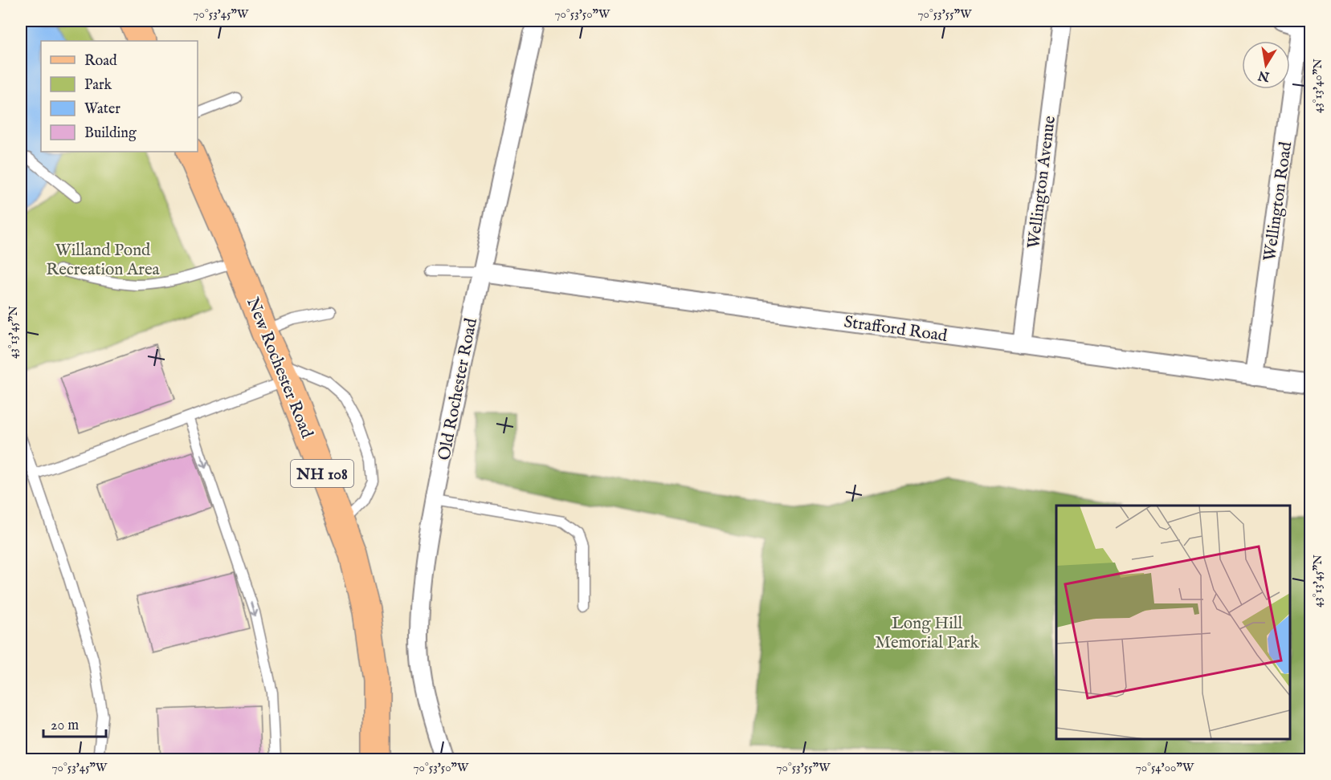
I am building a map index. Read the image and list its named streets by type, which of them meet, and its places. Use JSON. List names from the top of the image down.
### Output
{
  "streets": {
    "main road": ["New Rochester Road", "NH 108"],
    "street": [
      "Wellington Avenue",
      "Wellington Road",
      "Strafford Road",
      "Old Rochester Road"
    ]
  },
  "crossings": [
    ["Wellington Avenue", "Strafford Road"],
    ["Wellington Road", "Strafford Road"],
    ["Strafford Road", "Old Rochester Road"]
  ],
  "parks": ["Willand Pond Recreation Area", "Long Hill Memorial Park"],
  "legend": [
    "Road",
    "Park",
    "Water",
    "Building"
  ],
  "scale_bar": "20 m",
  "north": "bottom",
  "coordinates": [
    "70°53'45\"W",
    "70°53'50\"W",
    "70°53'55\"W",
    "43°13'40\"N",
    "43°13'45\"N",
    "70°54'00\"W"
  ]
}
